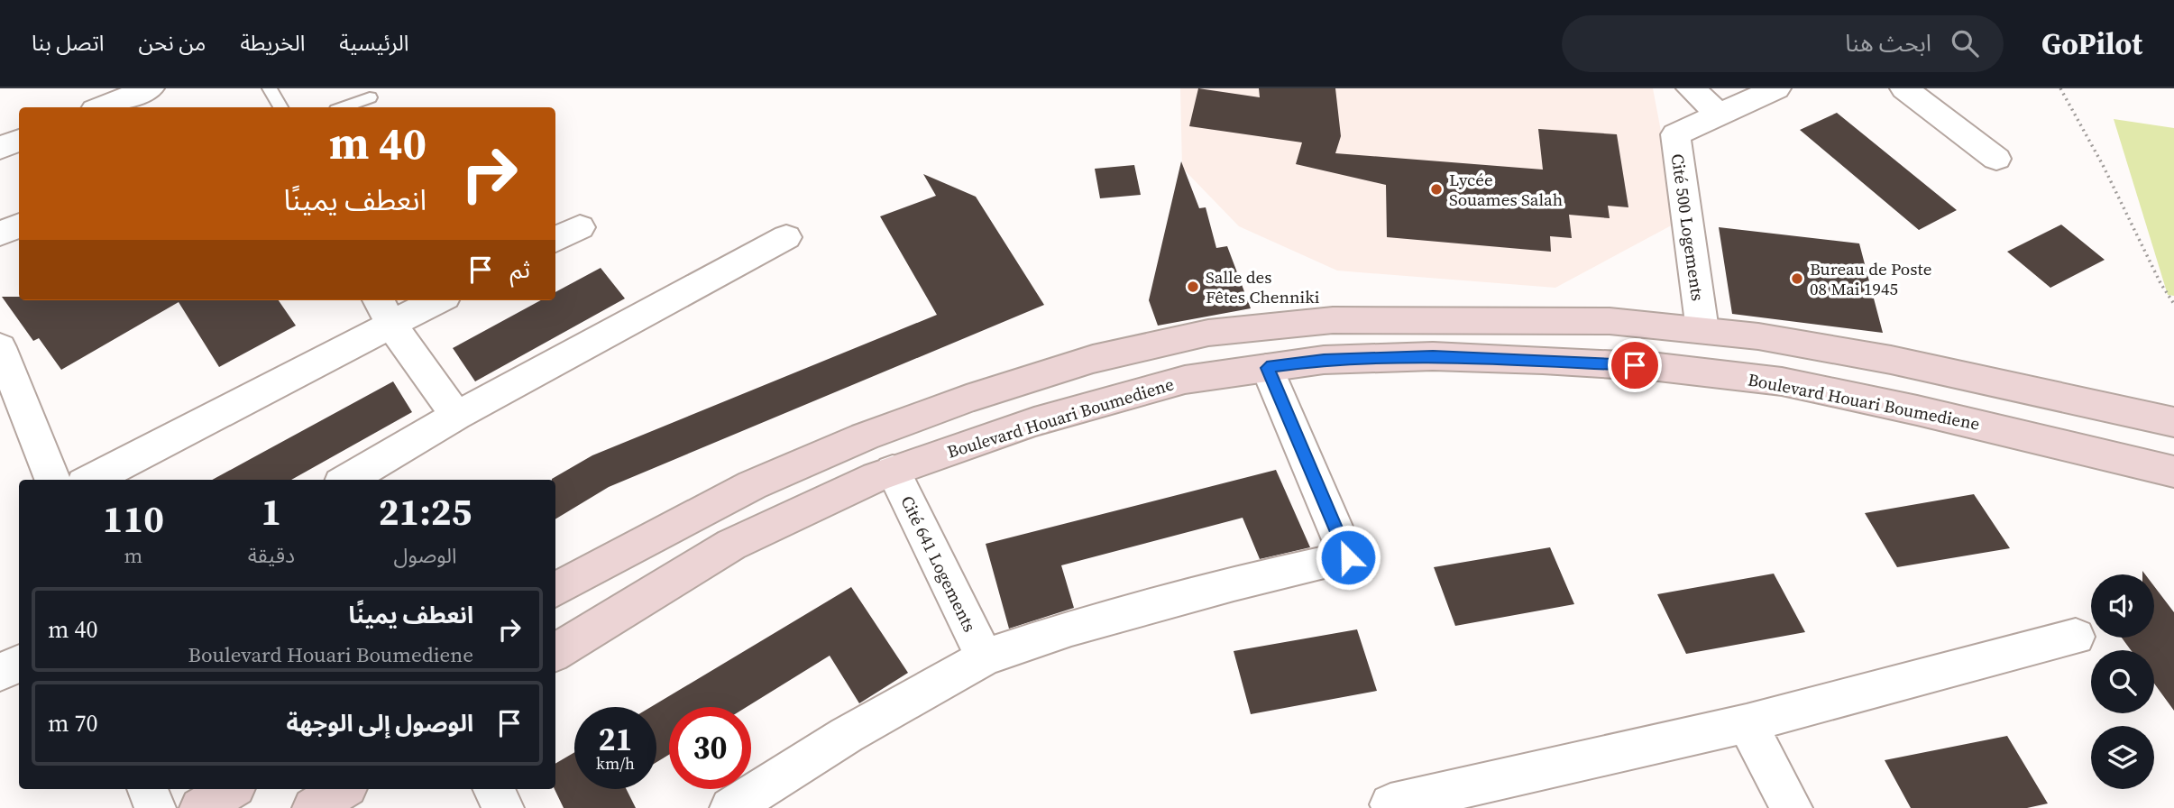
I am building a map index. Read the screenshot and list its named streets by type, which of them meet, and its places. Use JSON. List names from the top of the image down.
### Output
{
  "streets": {
    "main road": ["Boulevard Houari Boumediene"],
    "street": ["Cité 500 Logements", "Cité 641 Logements"]
  },
  "crossings": [
    ["Boulevard Houari Boumediene", "Cité 641 Logements"]
  ],
  "places": ["Lycée Souames Salah", "Bureau de Poste 08 Mai 1945", "Salle des Fêtes Chenniki"],
  "page": {
    "header": "GoPilot",
    "search": "ابحث هنا",
    "nav": [
      "الرئيسية",
      "الخريطة",
      "من نحن",
      "اتصل بنا"
    ],
    "turn": ["40 m", "انعطف يمينًا"],
    "then": "ثم",
    "eta": [
      "21:25",
      "الوصول",
      "1",
      "دقيقة",
      "110",
      "m"
    ],
    "list": [
      {
        "name": "انعطف يمينًا",
        "note": "Boulevard Houari Boumediene",
        "value": "40 m"
      },
      {
        "name": "الوصول إلى الوجهة",
        "value": "70 m"
      }
    ],
    "speed": "21 km/h",
    "limit": "30"
  }
}
